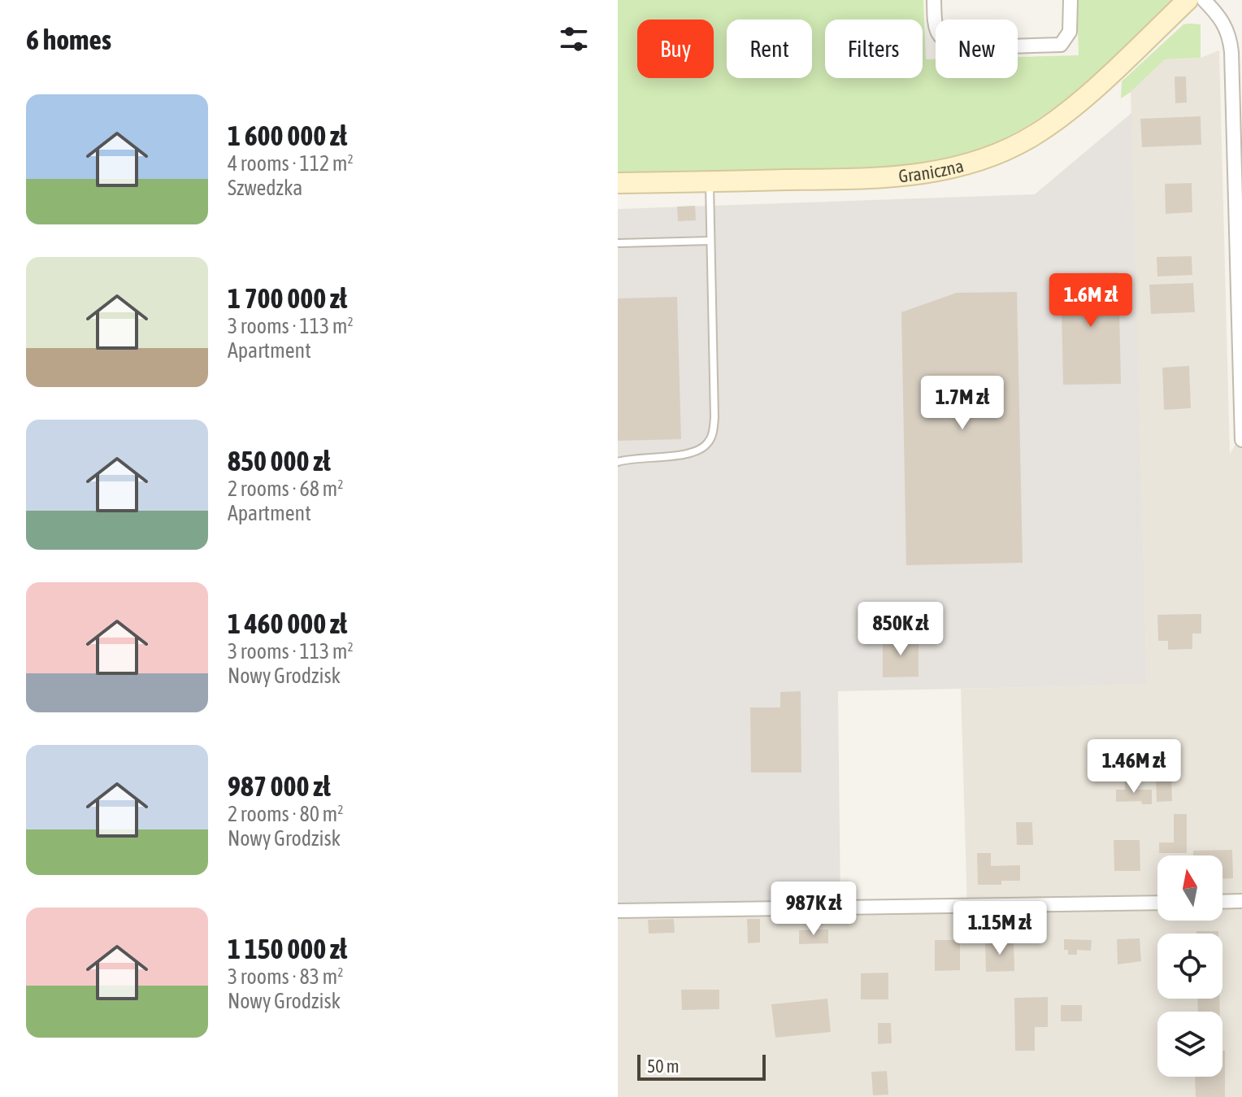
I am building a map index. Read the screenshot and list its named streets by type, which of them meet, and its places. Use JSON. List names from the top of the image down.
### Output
{
  "streets": {
    "street": ["Graniczna"]
  },
  "scale_bar": "50 m",
  "north": "top",
  "page": {
    "heading": "6 homes",
    "chip": [
      "Buy",
      "Rent",
      "Filters",
      "New"
    ],
    "list": [
      {
        "name": "1 600 000 zł",
        "note": "4 rooms · 112 m² · Szwedzka"
      },
      {
        "name": "1 700 000 zł",
        "note": "3 rooms · 113 m² · Apartment"
      },
      {
        "name": "850 000 zł",
        "note": "2 rooms · 68 m² · Apartment"
      },
      {
        "name": "1 460 000 zł",
        "note": "3 rooms · 113 m² · Nowy Grodzisk"
      },
      {
        "name": "987 000 zł",
        "note": "2 rooms · 80 m² · Nowy Grodzisk"
      },
      {
        "name": "1 150 000 zł",
        "note": "3 rooms · 83 m² · Nowy Grodzisk"
      }
    ],
    "price": [
      "1.6M zł",
      "1.7M zł",
      "850K zł",
      "1.46M zł",
      "987K zł",
      "1.15M zł"
    ],
    "scale": "50 m"
  }
}
